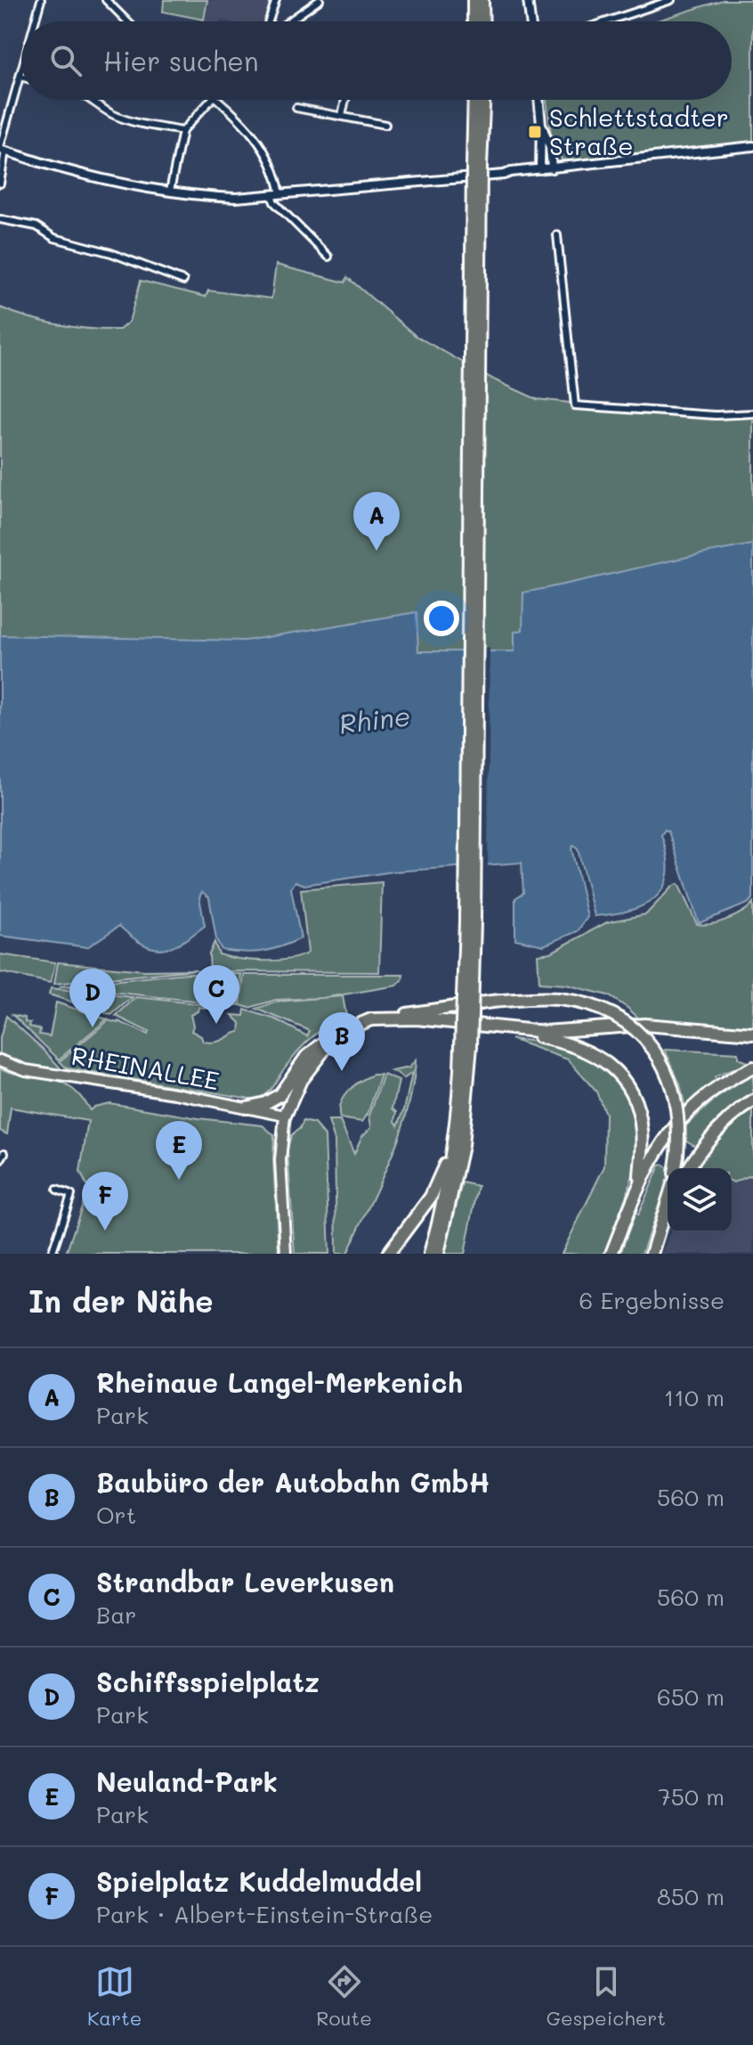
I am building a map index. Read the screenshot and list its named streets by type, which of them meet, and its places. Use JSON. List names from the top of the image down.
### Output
{
  "streets": {
    "main road": ["RHEINALLEE"]
  },
  "water": ["Rhine"],
  "places": {
    "transit": ["Schlettstadter Straße"]
  },
  "page": {
    "search": "Hier suchen",
    "pins": [
      "A",
      "C",
      "D",
      "B",
      "E",
      "F"
    ],
    "heading": ["In der Nähe", "6 Ergebnisse"],
    "list": [
      {
        "mark": "A",
        "name": "Rheinaue Langel-Merkenich",
        "note": "Park",
        "value": "110 m"
      },
      {
        "mark": "B",
        "name": "Baubüro der Autobahn GmbH",
        "note": "Ort",
        "value": "560 m"
      },
      {
        "mark": "C",
        "name": "Strandbar Leverkusen",
        "note": "Bar",
        "value": "560 m"
      },
      {
        "mark": "D",
        "name": "Schiffsspielplatz",
        "note": "Park",
        "value": "650 m"
      },
      {
        "mark": "E",
        "name": "Neuland-Park",
        "note": "Park",
        "value": "750 m"
      },
      {
        "mark": "F",
        "name": "Spielplatz Kuddelmuddel",
        "note": "Park · Albert-Einstein-Straße",
        "value": "850 m"
      }
    ],
    "nav": ["Karte", "Route", "Gespeichert"]
  }
}
